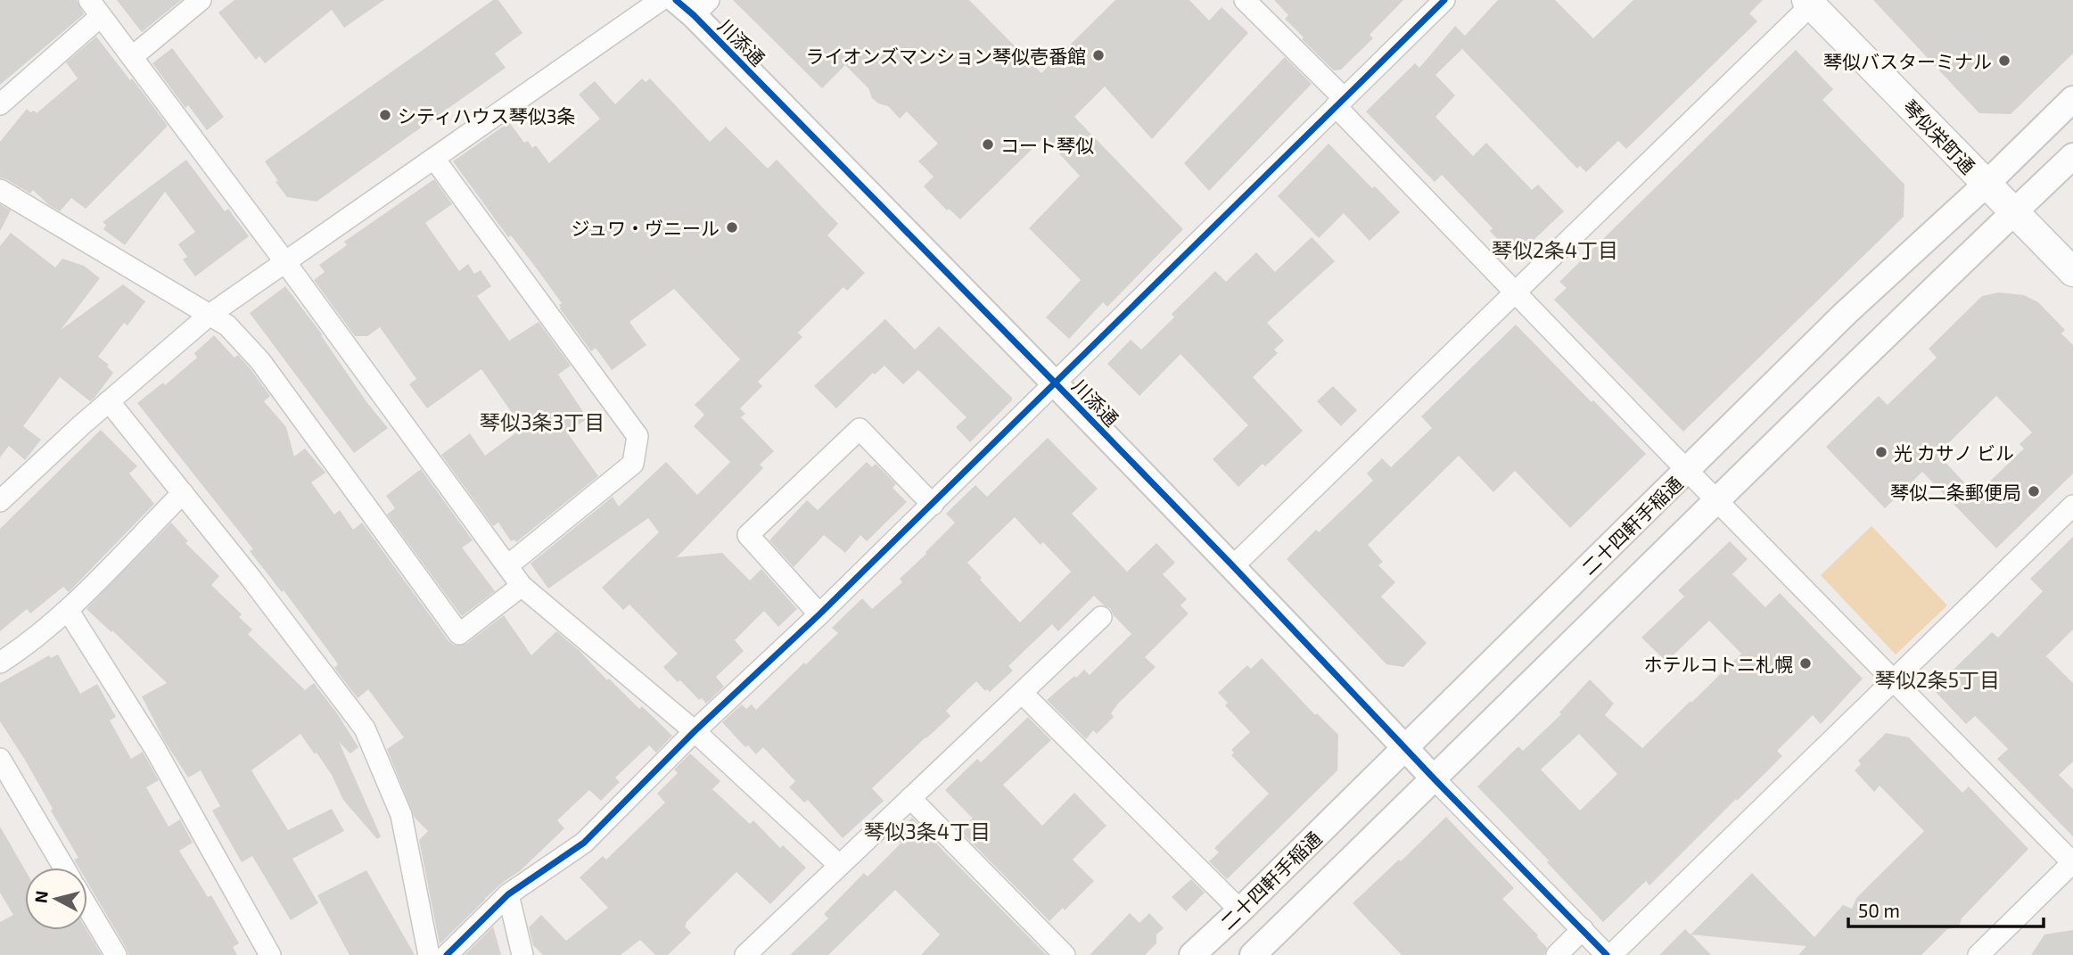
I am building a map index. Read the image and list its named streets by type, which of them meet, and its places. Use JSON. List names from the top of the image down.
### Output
{
  "streets": {
    "main road": ["琴似栄町通"],
    "street": ["川添通", "二十四軒手稲通"]
  },
  "crossings": [
    ["川添通", "二十四軒手稲通"],
    ["琴似栄町通", "二十四軒手稲通"]
  ],
  "districts": [
    "琴似2条4丁目",
    "琴似3条3丁目",
    "琴似2条5丁目",
    "琴似3条4丁目"
  ],
  "places": [
    "ライオンズマンション琴似壱番館",
    "琴似バスターミナル",
    "シティハウス琴似3条",
    "コート琴似",
    "ジュワ・ヴニール",
    "光 カサノ ビル",
    "琴似二条郵便局",
    "ホテルコトニ札幌"
  ],
  "scale_bar": "50 m",
  "north": "left"
}
